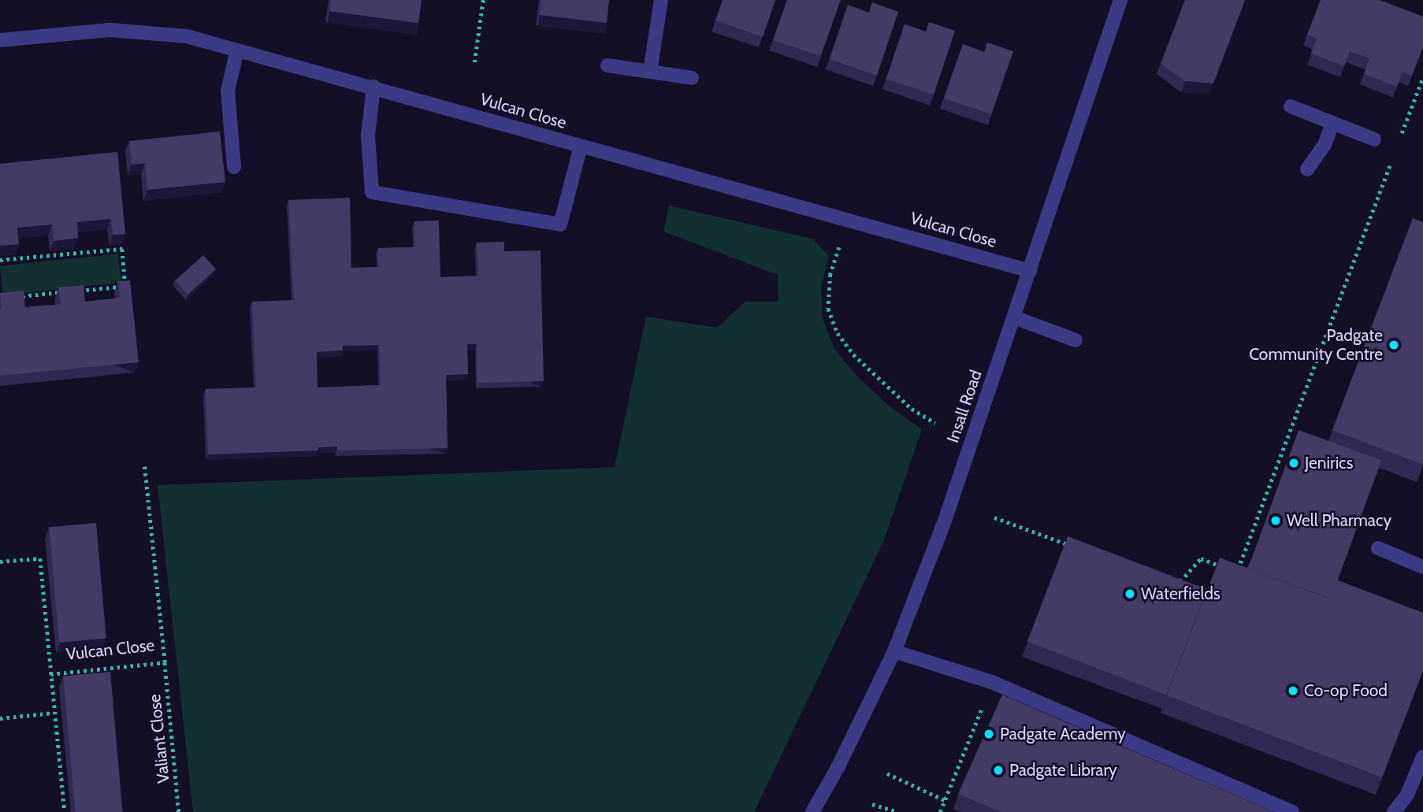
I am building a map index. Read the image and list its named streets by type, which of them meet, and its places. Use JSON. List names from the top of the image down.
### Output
{
  "streets": {
    "street": ["Vulcan Close", "Insall Road"],
    "path": ["Valiant Close"]
  },
  "crossings": [
    ["Vulcan Close", "Insall Road"],
    ["Vulcan Close", "Valiant Close"]
  ],
  "places": [
    "Padgate Community Centre",
    "Jenirics",
    "Well Pharmacy",
    "Waterfields",
    "Co-op Food",
    "Padgate Academy",
    "Padgate Library"
  ]
}
